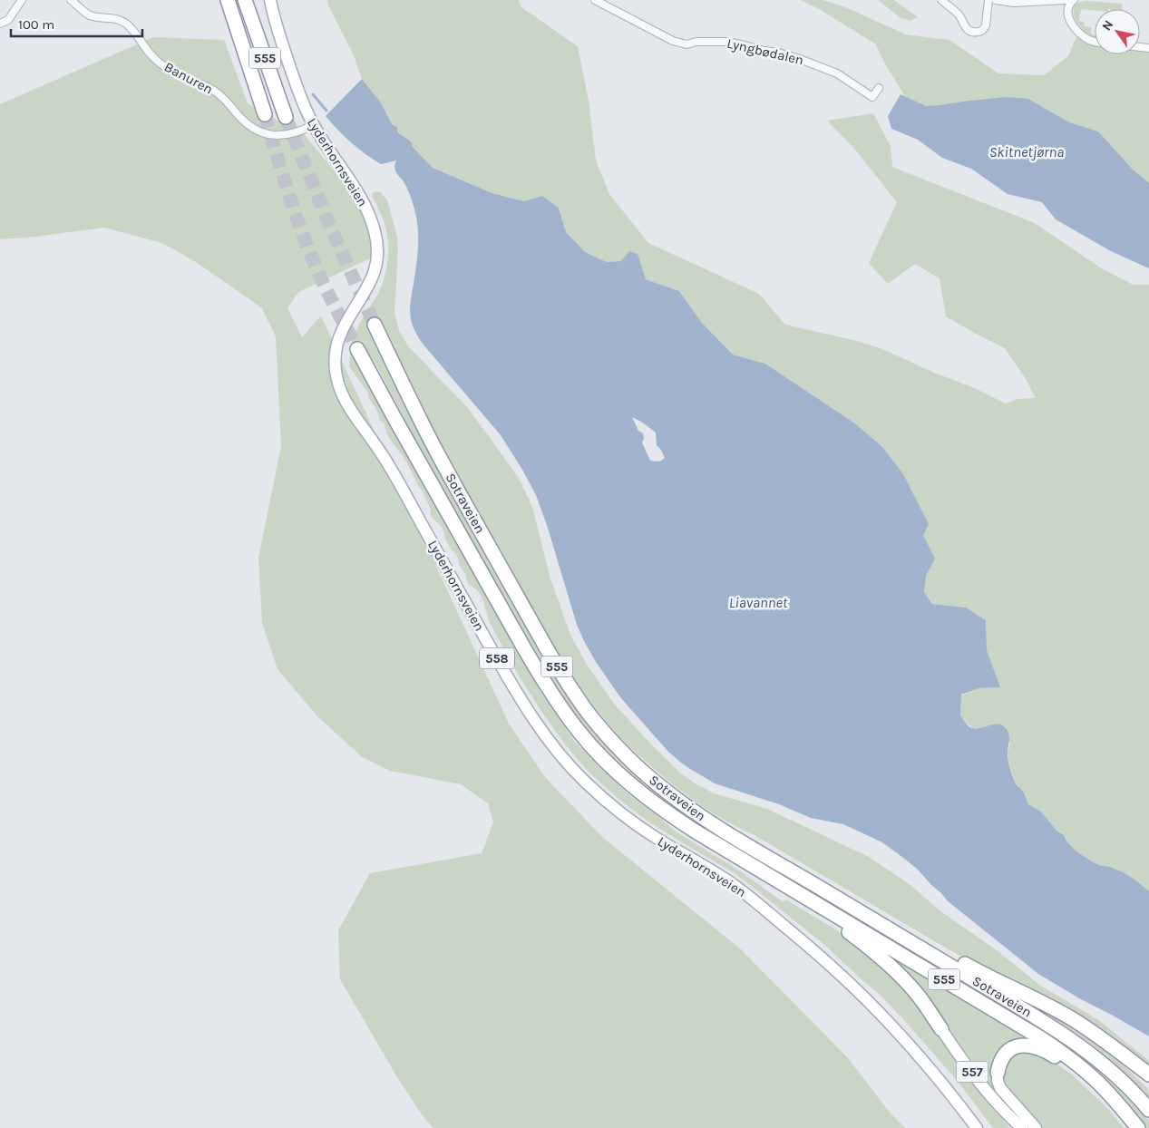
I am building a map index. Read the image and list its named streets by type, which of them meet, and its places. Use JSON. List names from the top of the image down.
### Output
{
  "streets": {
    "highway": ["555", "Sotraveien"],
    "main road": ["Lyderhornsveien", "558", "557"],
    "street": ["Lyngbødalen", "Banuren"]
  },
  "crossings": [
    ["555", "Sotraveien"],
    ["555", "557"],
    ["Banuren", "Lyderhornsveien"]
  ],
  "water": ["Skitnetjørna", "Liavannet"],
  "scale_bar": "100 m",
  "north": "top left"
}
